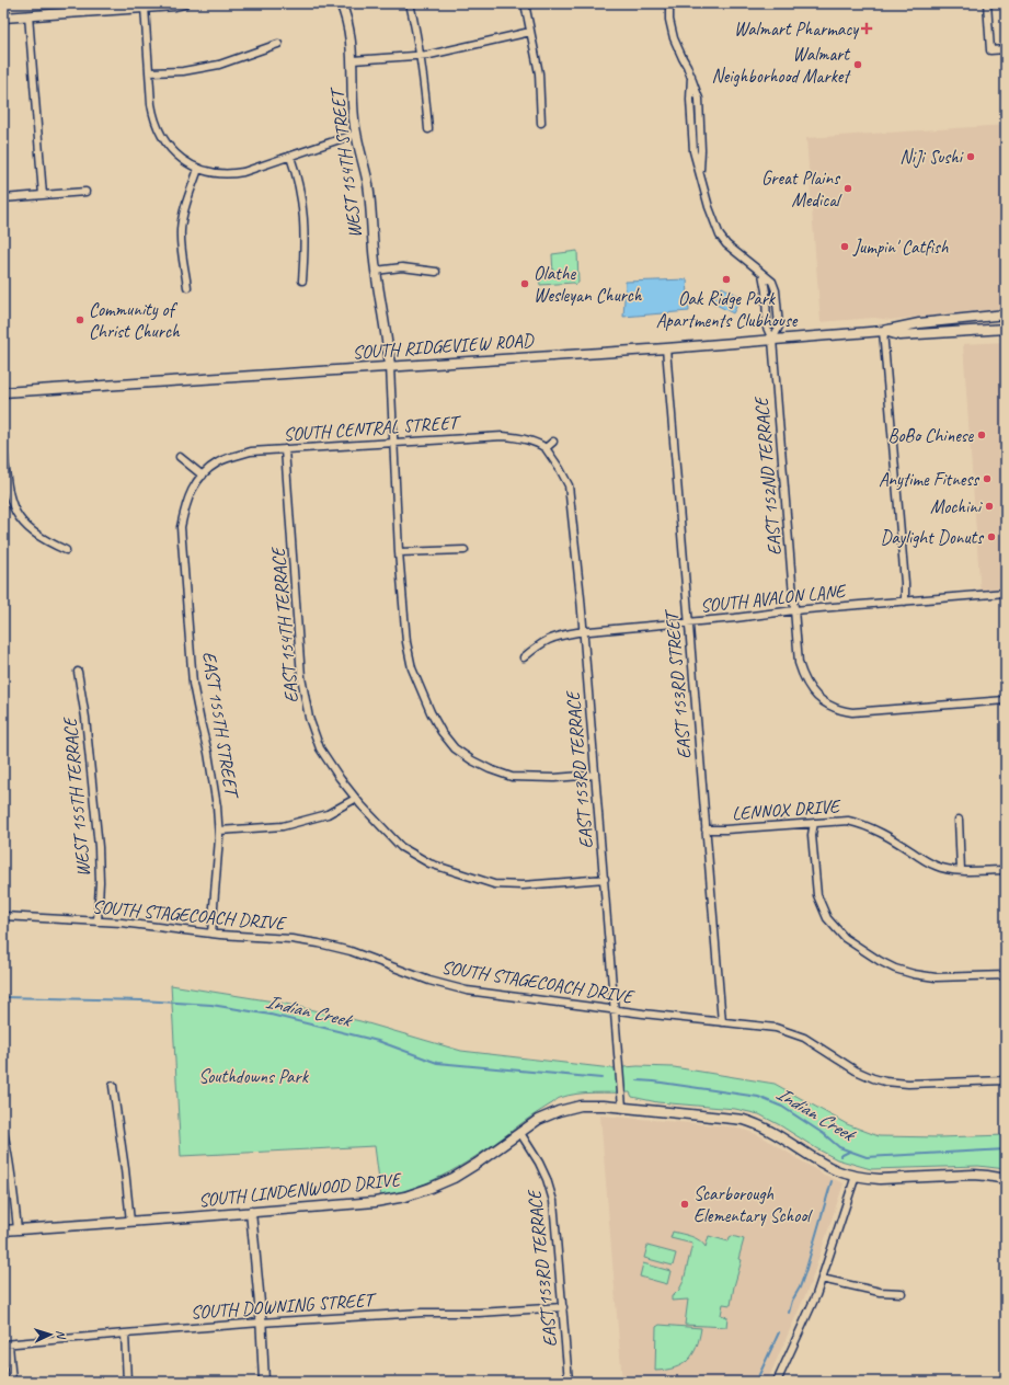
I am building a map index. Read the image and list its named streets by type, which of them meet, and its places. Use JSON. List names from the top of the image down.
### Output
{
  "streets": {
    "street": [
      "WEST 154TH STREET",
      "SOUTH RIDGEVIEW ROAD",
      "SOUTH CENTRAL STREET",
      "EAST 152ND TERRACE",
      "SOUTH AVALON LANE",
      "EAST 154TH TERRACE",
      "EAST 153RD STREET",
      "EAST 155TH STREET",
      "EAST 153RD TERRACE",
      "WEST 155TH TERRACE",
      "LENNOX DRIVE",
      "SOUTH STAGECOACH DRIVE",
      "SOUTH LINDENWOOD DRIVE",
      "SOUTH DOWNING STREET"
    ]
  },
  "crossings": [
    ["WEST 154TH STREET", "SOUTH RIDGEVIEW ROAD"],
    ["SOUTH RIDGEVIEW ROAD", "EAST 152ND TERRACE"],
    ["SOUTH RIDGEVIEW ROAD", "EAST 153RD STREET"],
    ["SOUTH CENTRAL STREET", "EAST 154TH TERRACE"],
    ["SOUTH CENTRAL STREET", "EAST 155TH STREET"],
    ["SOUTH CENTRAL STREET", "EAST 153RD TERRACE"],
    ["EAST 152ND TERRACE", "SOUTH AVALON LANE"],
    ["SOUTH AVALON LANE", "EAST 153RD STREET"],
    ["SOUTH AVALON LANE", "EAST 153RD TERRACE"],
    ["EAST 154TH TERRACE", "EAST 153RD TERRACE"],
    ["EAST 153RD STREET", "LENNOX DRIVE"],
    ["EAST 153RD STREET", "SOUTH STAGECOACH DRIVE"],
    ["EAST 155TH STREET", "SOUTH STAGECOACH DRIVE"],
    ["EAST 153RD TERRACE", "SOUTH STAGECOACH DRIVE"],
    ["EAST 153RD TERRACE", "SOUTH LINDENWOOD DRIVE"],
    ["EAST 153RD TERRACE", "SOUTH DOWNING STREET"],
    ["WEST 155TH TERRACE", "SOUTH STAGECOACH DRIVE"]
  ],
  "water": ["Indian Creek"],
  "parks": ["Southdowns Park"],
  "places": {
    "health": ["Walmart Pharmacy"],
    "other": [
      "Walmart Neighborhood Market",
      "NiJi Sushi",
      "Great Plains Medical",
      "Jumpin' Catfish",
      "Oak Ridge Park Apartments Clubhouse",
      "Olathe Wesleyan Church",
      "Community of Christ Church",
      "BoBo Chinese",
      "Anytime Fitness",
      "Mochini",
      "Daylight Donuts",
      "Scarborough Elementary School"
    ]
  },
  "north": "right"
}
